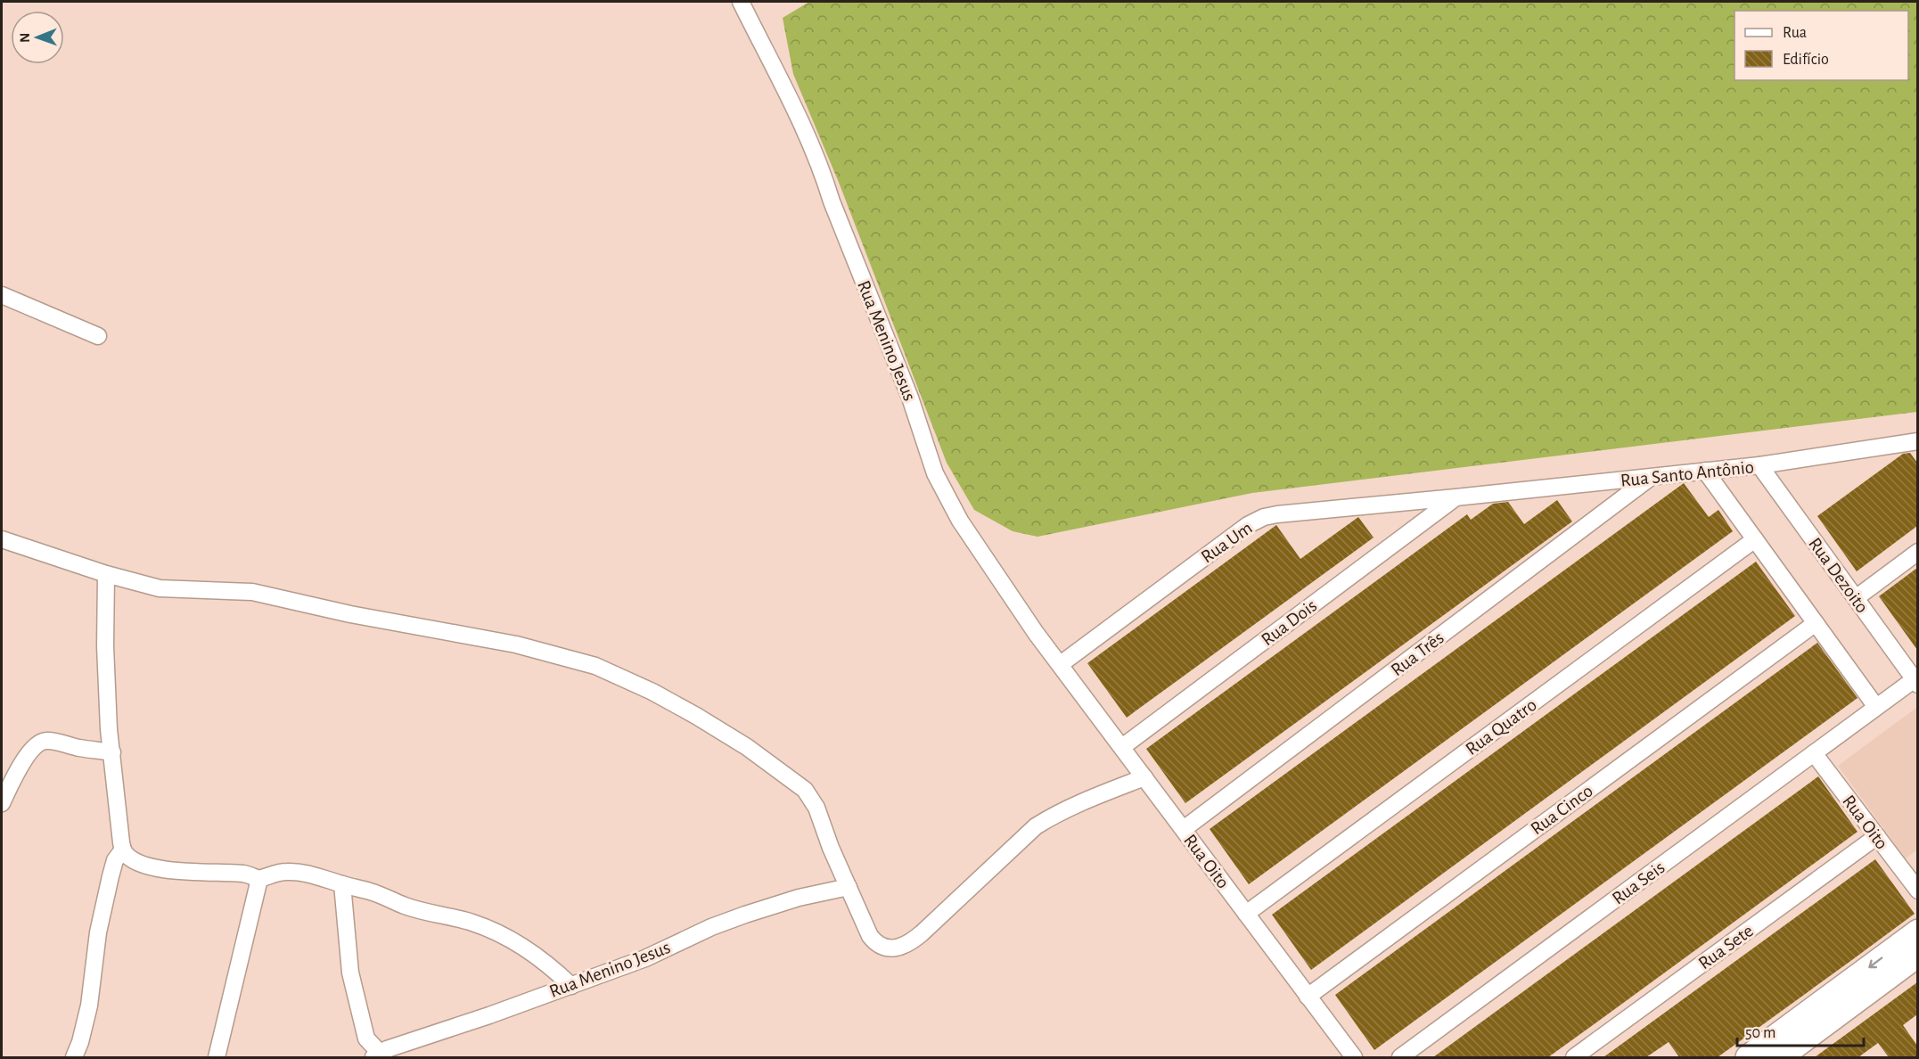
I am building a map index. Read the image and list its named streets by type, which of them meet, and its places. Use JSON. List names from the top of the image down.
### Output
{
  "streets": {
    "street": [
      "Rua Menino Jesus",
      "Rua Santo Antônio",
      "Rua Um",
      "Rua Dezoito",
      "Rua Dois",
      "Rua Três",
      "Rua Quatro",
      "Rua Cinco",
      "Rua Oito",
      "Rua Seis",
      "Rua Sete"
    ]
  },
  "crossings": [
    ["Rua Menino Jesus", "Rua Um"],
    ["Rua Menino Jesus", "Rua Oito"],
    ["Rua Santo Antônio", "Rua Um"],
    ["Rua Santo Antônio", "Rua Dezoito"],
    ["Rua Santo Antônio", "Rua Dois"],
    ["Rua Santo Antônio", "Rua Três"],
    ["Rua Um", "Rua Dois"],
    ["Rua Um", "Rua Oito"],
    ["Rua Dezoito", "Rua Seis"],
    ["Rua Dois", "Rua Oito"],
    ["Rua Três", "Rua Oito"],
    ["Rua Quatro", "Rua Oito"],
    ["Rua Cinco", "Rua Oito"],
    ["Rua Oito", "Rua Seis"],
    ["Rua Oito", "Rua Sete"]
  ],
  "legend": ["Rua", "Edifício"],
  "scale_bar": "50 m",
  "north": "left"
}
